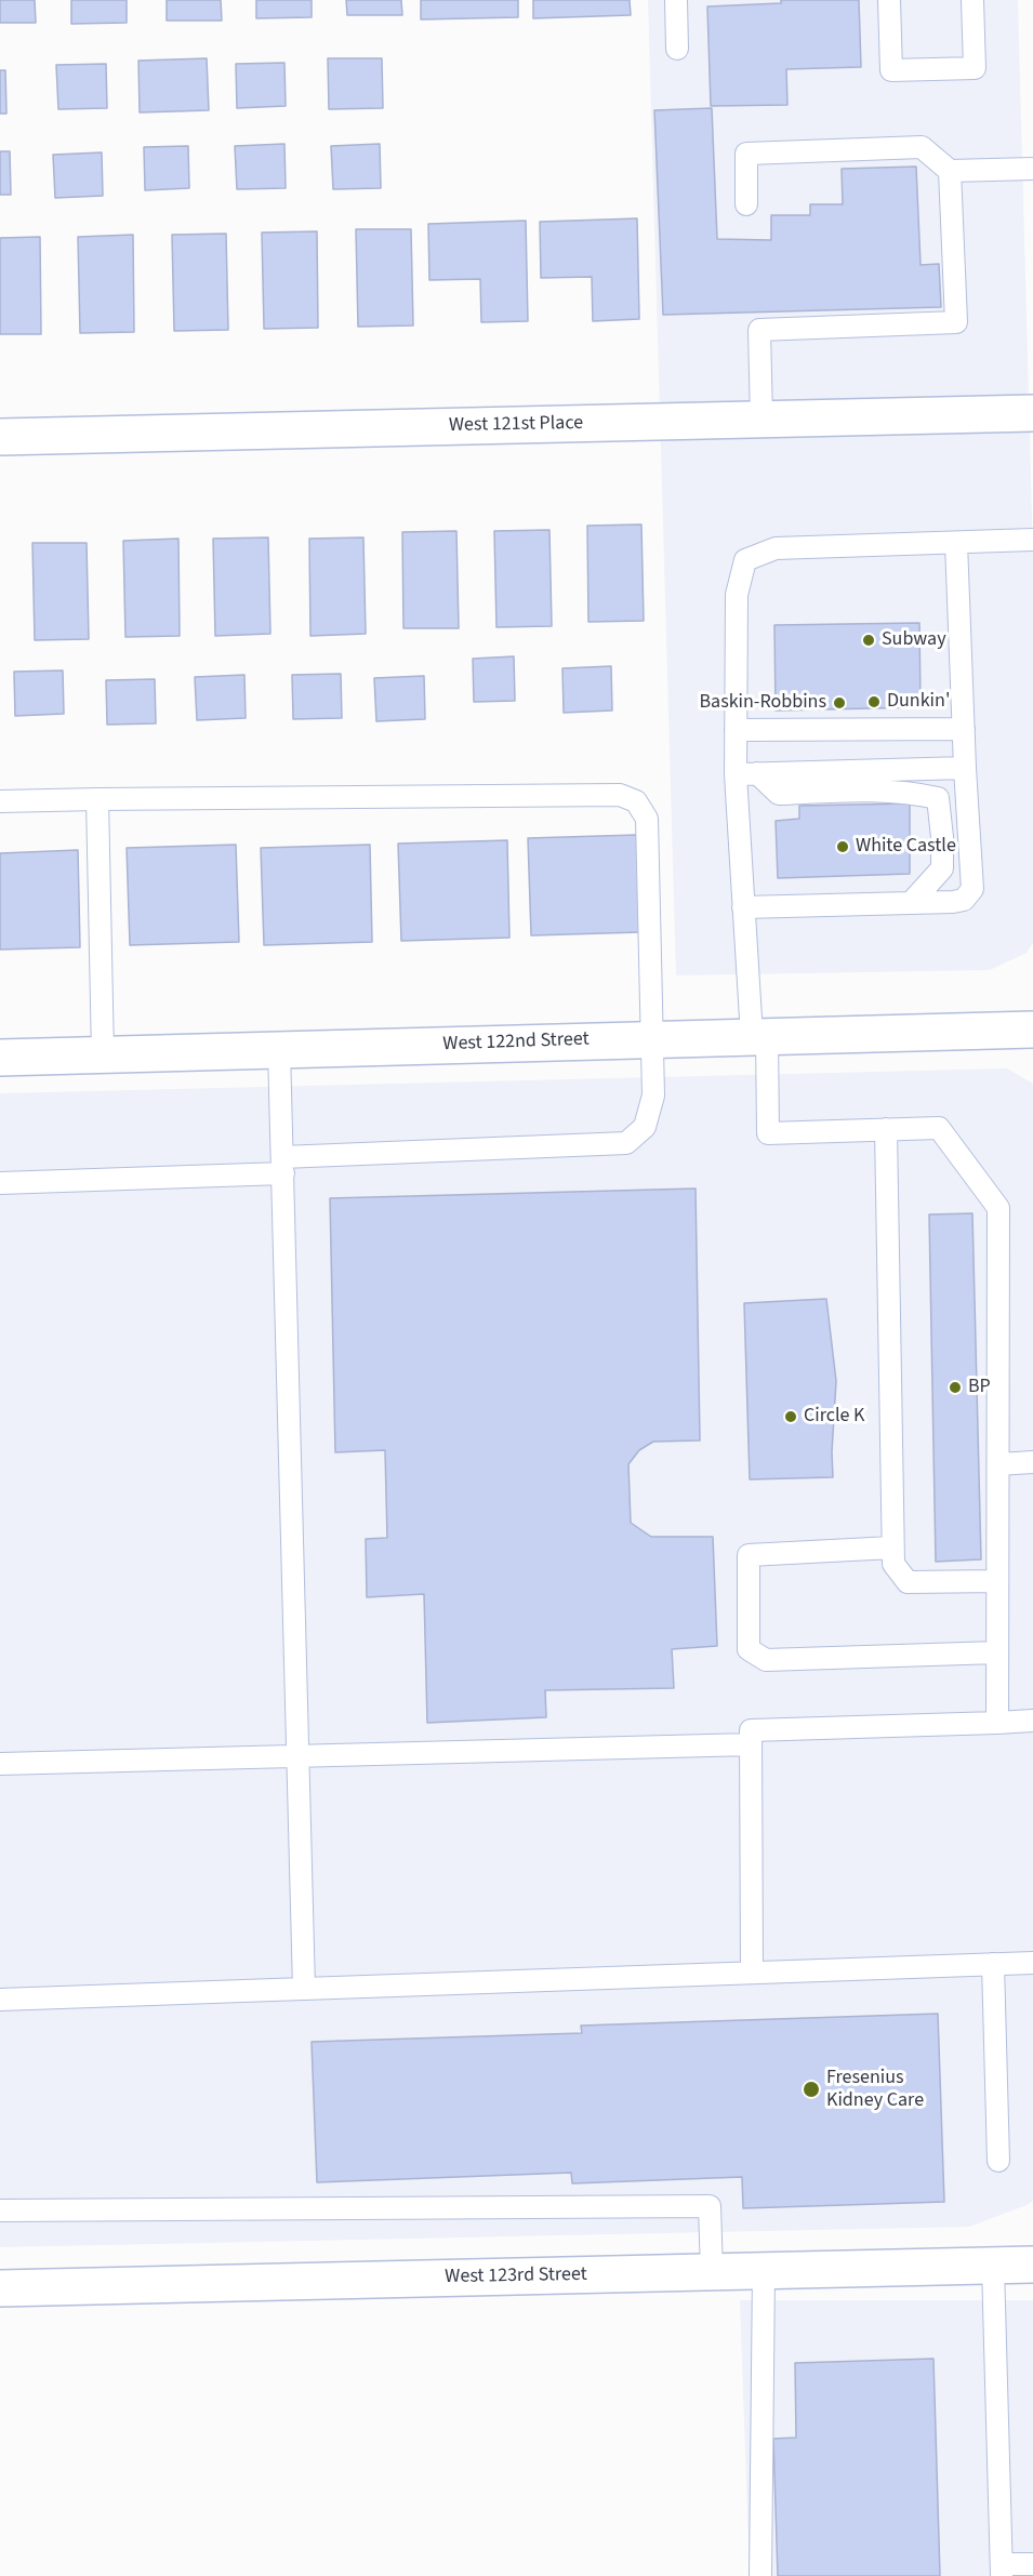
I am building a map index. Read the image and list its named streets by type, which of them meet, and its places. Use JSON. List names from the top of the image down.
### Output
{
  "streets": {
    "street": ["West 121st Place", "West 122nd Street", "West 123rd Street"]
  },
  "places": [
    "Subway",
    "Dunkin'",
    "Baskin-Robbins",
    "White Castle",
    "BP",
    "Circle K",
    "Fresenius Kidney Care"
  ]
}
